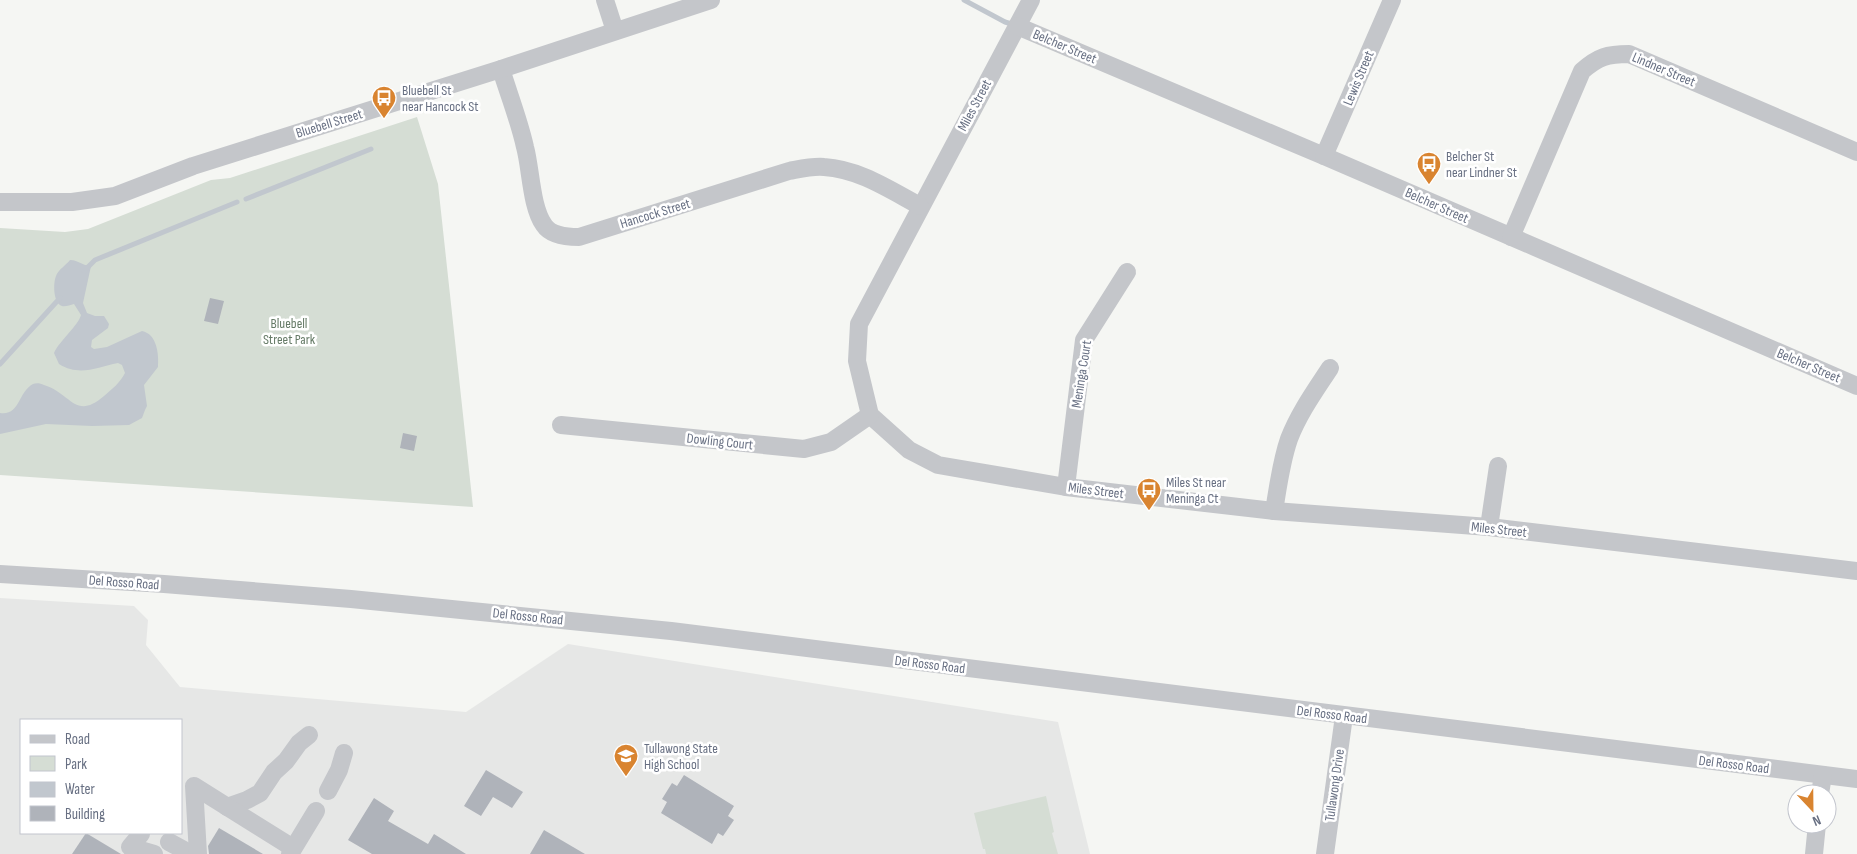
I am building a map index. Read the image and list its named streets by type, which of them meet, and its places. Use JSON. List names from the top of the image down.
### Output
{
  "streets": {
    "street": [
      "Belcher Street",
      "Lindner Street",
      "Lewis Street",
      "Miles Street",
      "Bluebell Street",
      "Hancock Street",
      "Meninga Court",
      "Dowling Court",
      "Del Rosso Road",
      "Tullawong Drive"
    ]
  },
  "crossings": [
    ["Belcher Street", "Lindner Street"],
    ["Belcher Street", "Lewis Street"],
    ["Belcher Street", "Miles Street"],
    ["Miles Street", "Hancock Street"],
    ["Miles Street", "Meninga Court"],
    ["Miles Street", "Dowling Court"],
    ["Bluebell Street", "Hancock Street"],
    ["Del Rosso Road", "Tullawong Drive"]
  ],
  "parks": ["Bluebell Street Park"],
  "places": {
    "bus stop": ["Bluebell St near Hancock St", "Belcher St near Lindner St", "Miles St near Meninga Ct"],
    "school or university": ["Tullawong State High School"]
  },
  "legend": [
    "Road",
    "Park",
    "Water",
    "Building"
  ],
  "north": "bottom"
}
